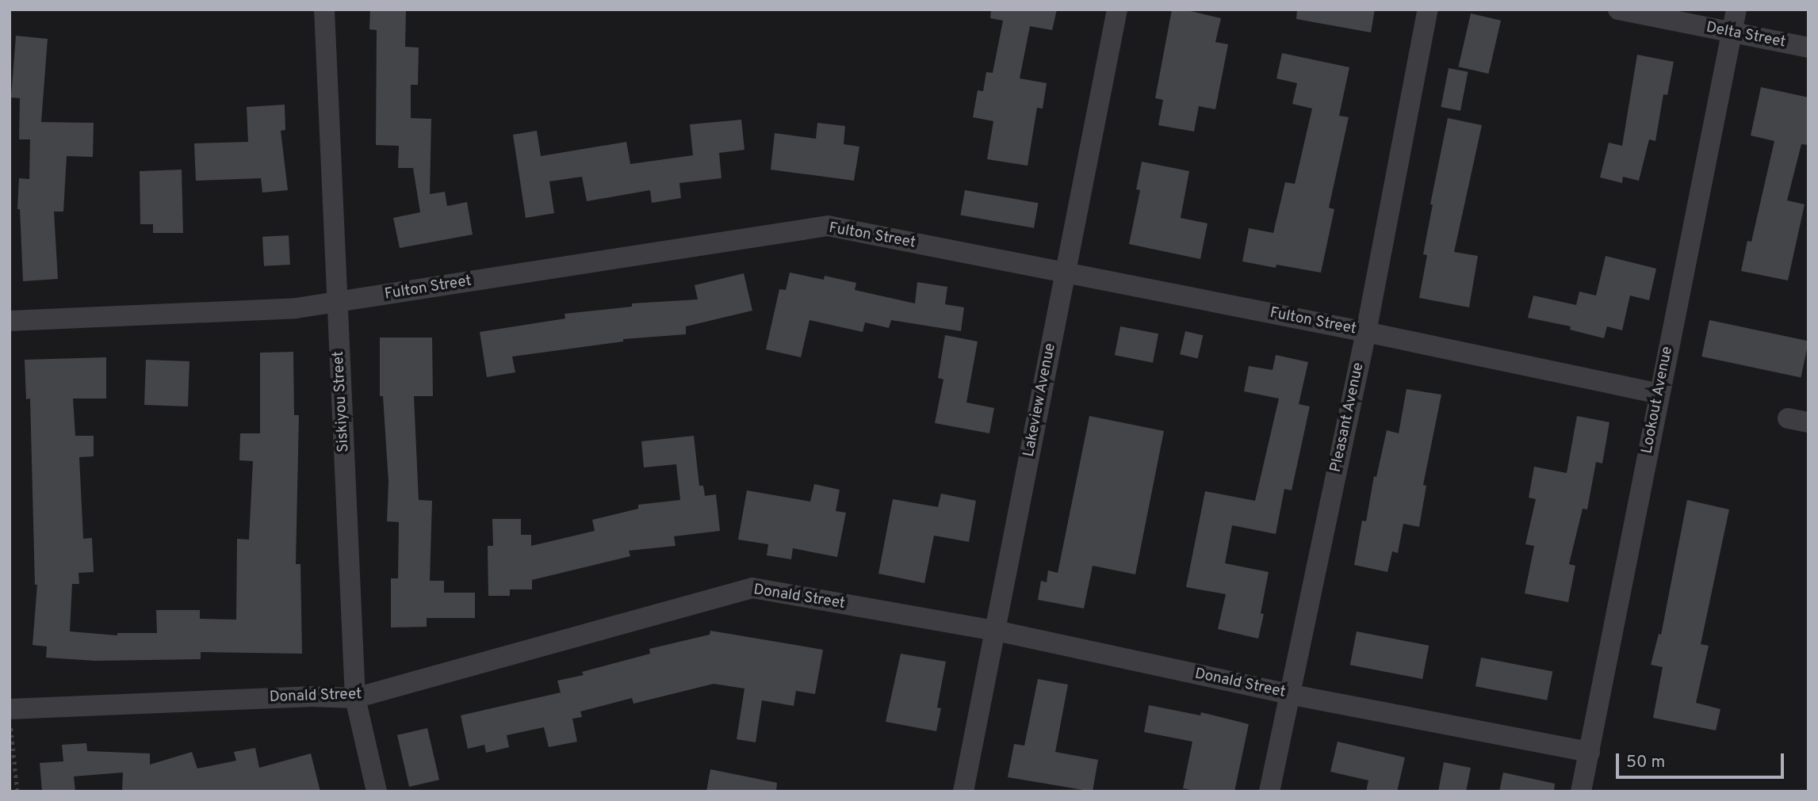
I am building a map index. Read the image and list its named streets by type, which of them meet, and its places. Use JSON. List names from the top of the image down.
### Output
{
  "streets": {
    "street": [
      "Delta Street",
      "Fulton Street",
      "Lakeview Avenue",
      "Lookout Avenue",
      "Siskiyou Street",
      "Pleasant Avenue",
      "Donald Street"
    ]
  },
  "crossings": [
    ["Delta Street", "Lookout Avenue"],
    ["Fulton Street", "Lakeview Avenue"],
    ["Fulton Street", "Lookout Avenue"],
    ["Fulton Street", "Siskiyou Street"],
    ["Fulton Street", "Pleasant Avenue"],
    ["Lakeview Avenue", "Donald Street"],
    ["Lookout Avenue", "Donald Street"],
    ["Siskiyou Street", "Donald Street"],
    ["Pleasant Avenue", "Donald Street"]
  ],
  "scale_bar": "50 m"
}
